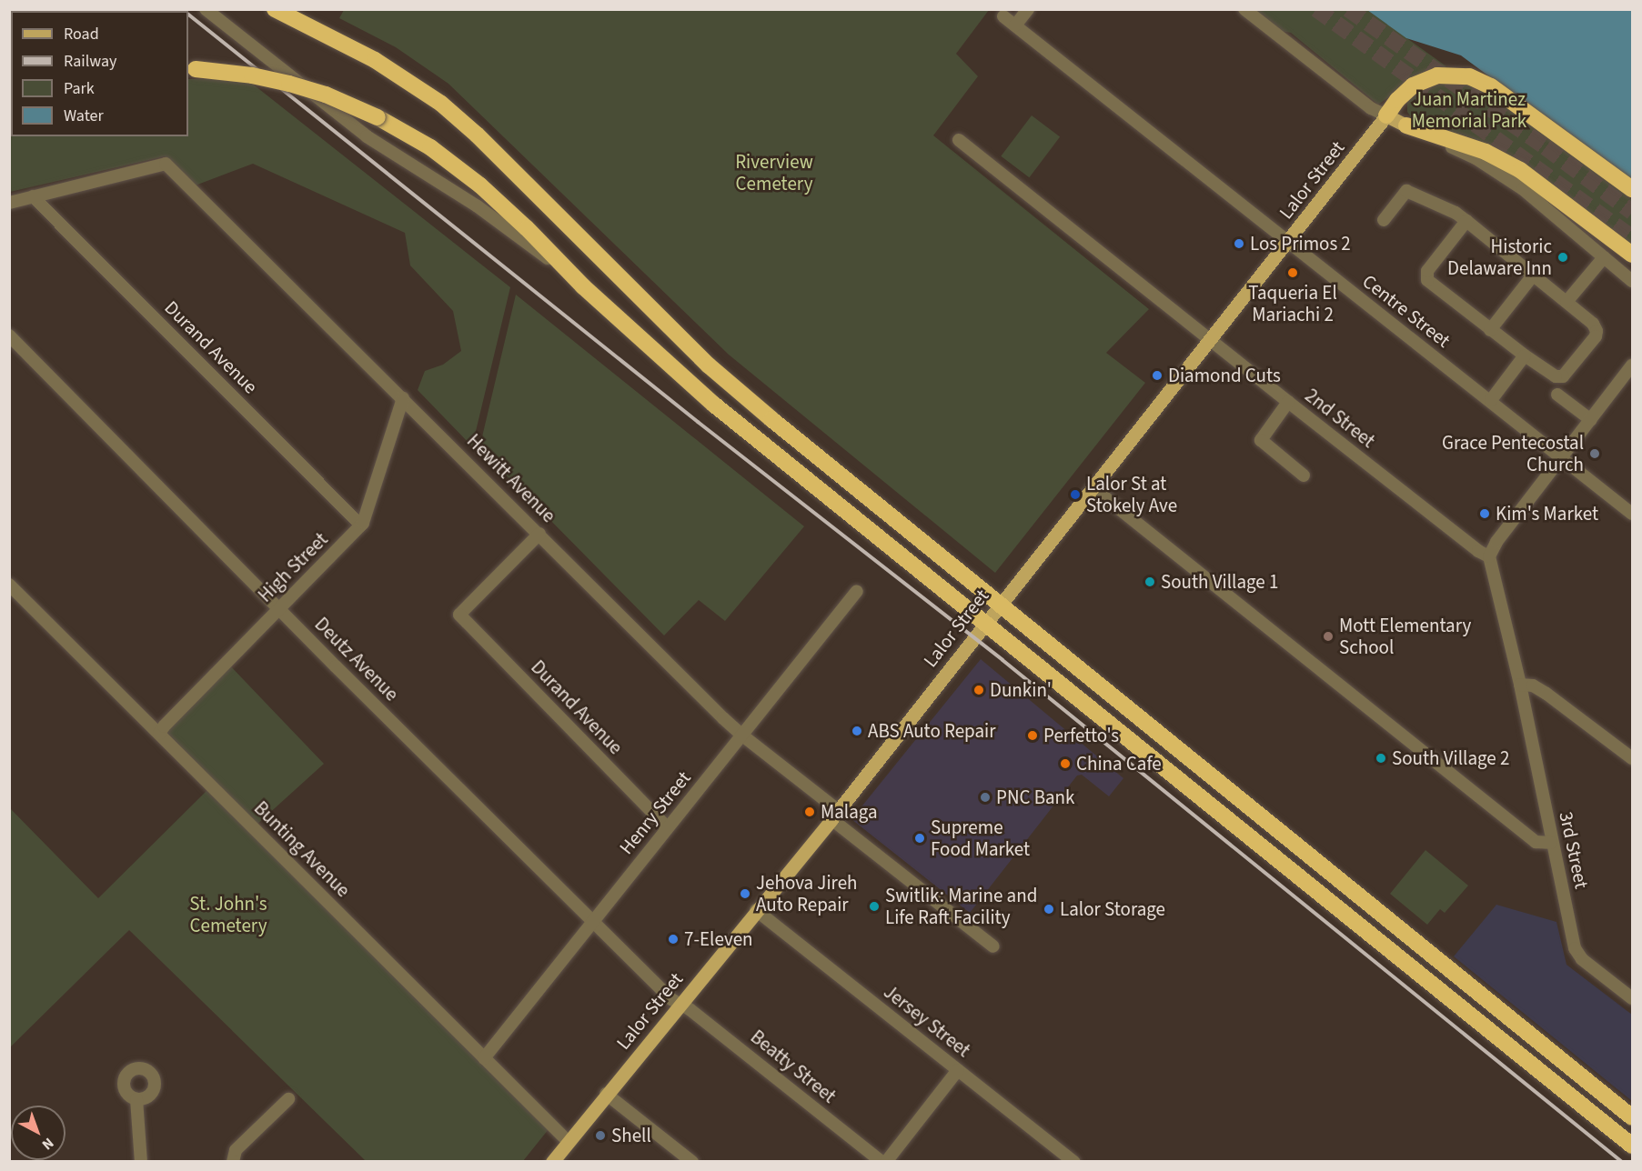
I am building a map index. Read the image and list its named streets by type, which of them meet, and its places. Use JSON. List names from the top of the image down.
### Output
{
  "streets": {
    "main road": ["Lalor Street"],
    "street": [
      "Centre Street",
      "Durand Avenue",
      "2nd Street",
      "Hewitt Avenue",
      "High Street",
      "Deutz Avenue",
      "Henry Street",
      "Bunting Avenue",
      "3rd Street",
      "Jersey Street",
      "Beatty Street"
    ]
  },
  "crossings": [
    ["Lalor Street", "Centre Street"],
    ["Lalor Street", "2nd Street"],
    ["Lalor Street", "Hewitt Avenue"],
    ["Lalor Street", "Deutz Avenue"],
    ["Lalor Street", "Bunting Avenue"],
    ["Lalor Street", "Jersey Street"],
    ["Lalor Street", "Beatty Street"],
    ["Durand Avenue", "Hewitt Avenue"],
    ["Durand Avenue", "High Street"],
    ["Durand Avenue", "Henry Street"],
    ["Hewitt Avenue", "High Street"],
    ["Hewitt Avenue", "Henry Street"],
    ["High Street", "Deutz Avenue"],
    ["High Street", "Bunting Avenue"],
    ["Deutz Avenue", "Henry Street"],
    ["Deutz Avenue", "Beatty Street"],
    ["Henry Street", "Bunting Avenue"]
  ],
  "parks": ["Juan Martinez Memorial Park", "Riverview Cemetery", "St. John's Cemetery"],
  "places": [
    "Los Primos 2",
    "Historic Delaware Inn",
    "Taqueria El Mariachi 2",
    "Diamond Cuts",
    "Grace Pentecostal Church",
    "Lalor St at Stokely Ave",
    "Kim's Market",
    "South Village 1",
    "Mott Elementary School",
    "Dunkin'",
    "ABS Auto Repair",
    "Perfetto's",
    "South Village 2",
    "China Cafe",
    "PNC Bank",
    "Malaga",
    "Supreme Food Market",
    "Jehova Jireh Auto Repair",
    "Switlik: Marine and Life Raft Facility",
    "Lalor Storage",
    "7-Eleven",
    "Shell"
  ],
  "legend": [
    "Road",
    "Railway",
    "Park",
    "Water"
  ],
  "north": "bottom right"
}
